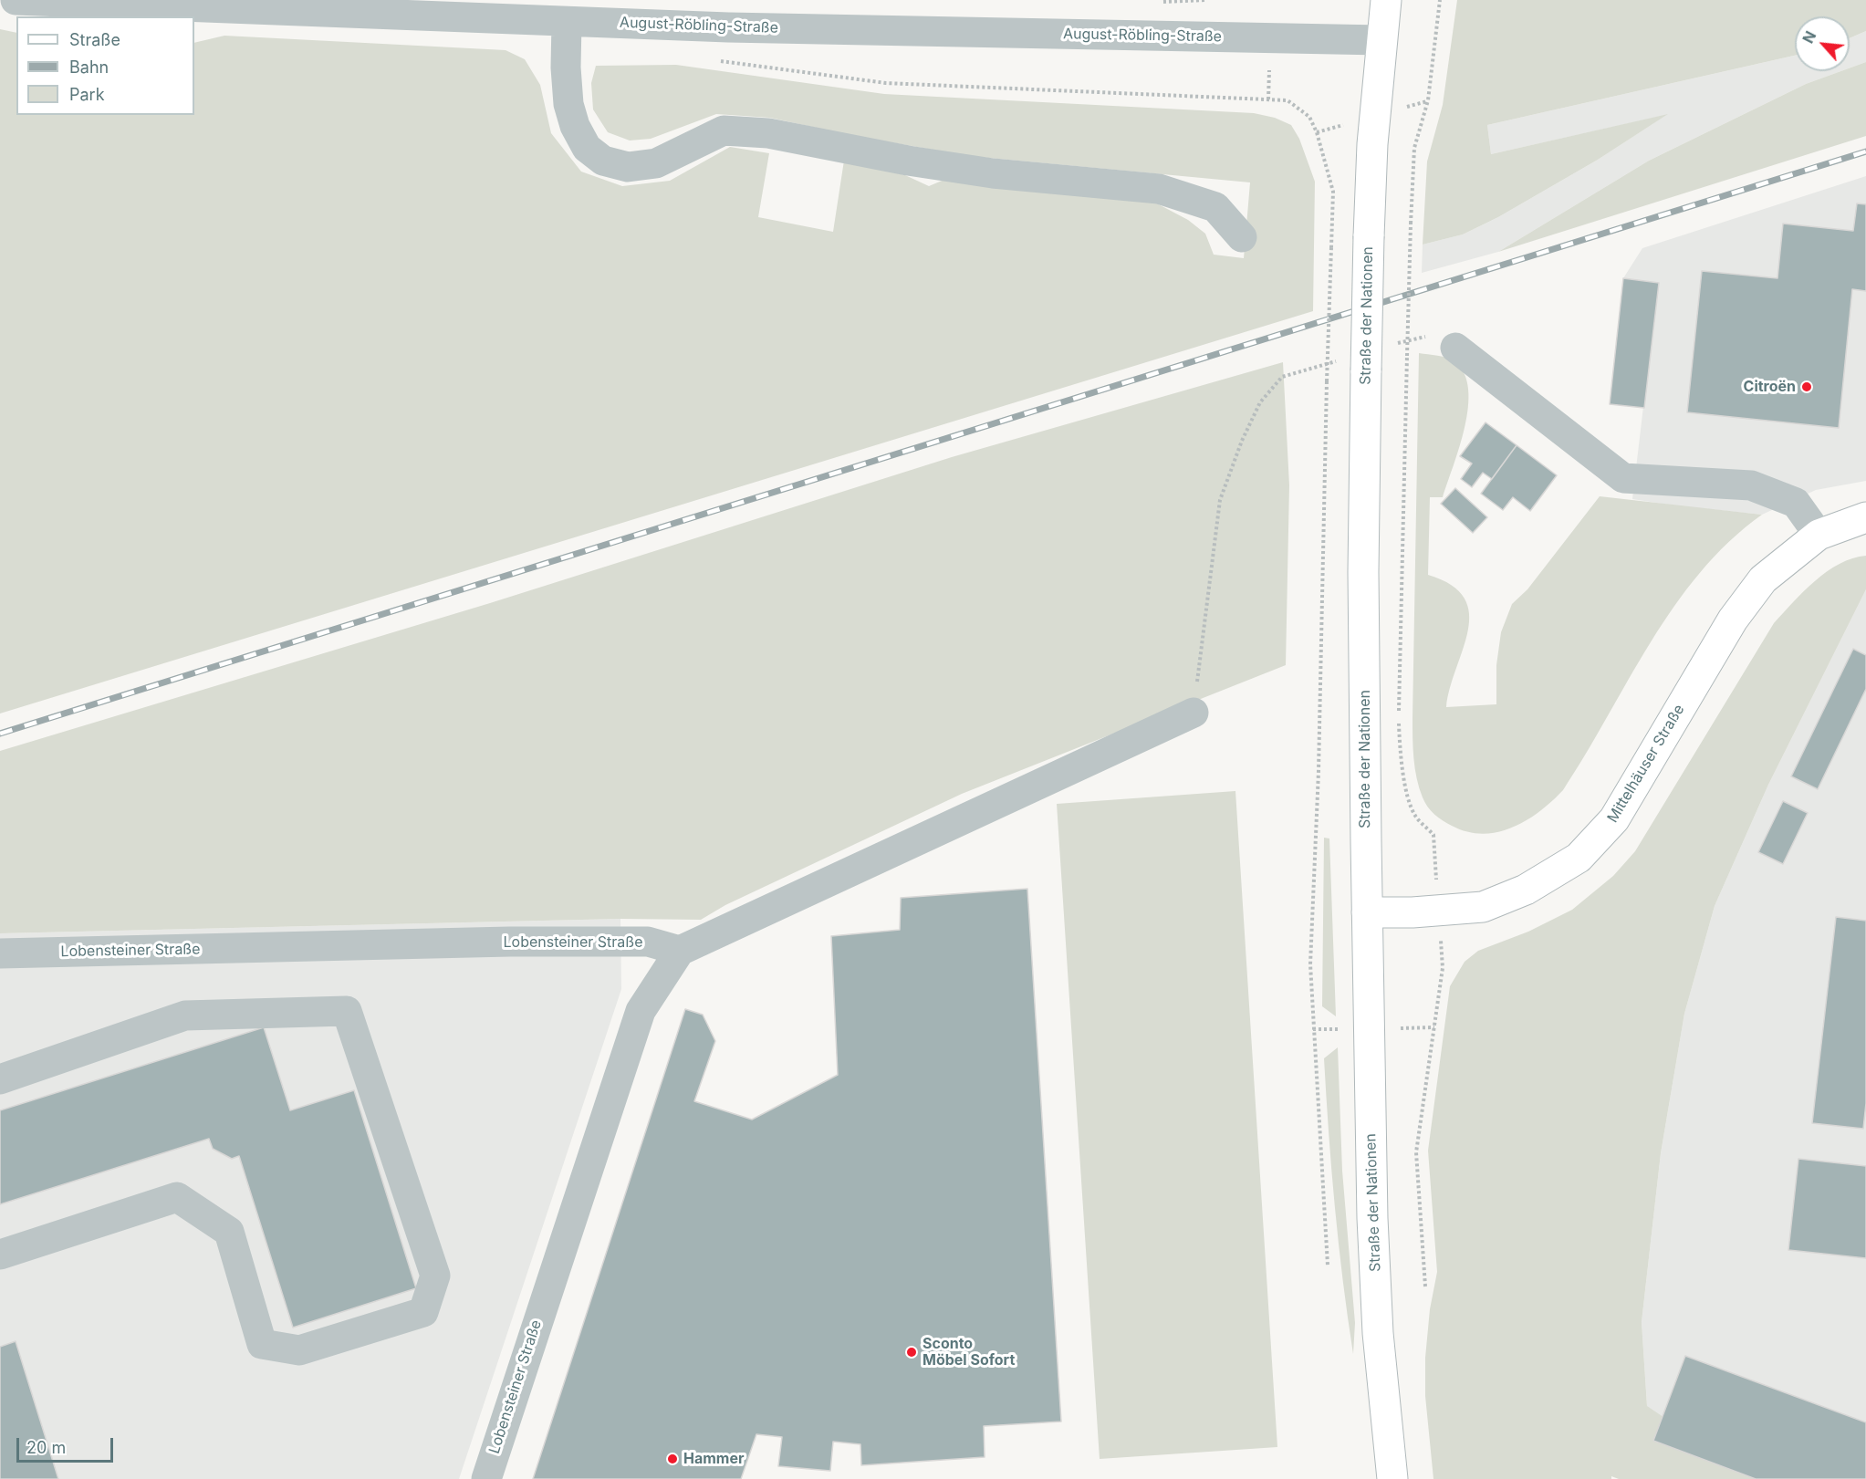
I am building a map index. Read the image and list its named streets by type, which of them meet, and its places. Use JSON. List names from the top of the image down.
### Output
{
  "streets": {
    "main road": ["Straße der Nationen", "Mittelhäuser Straße"],
    "street": ["August-Röbling-Straße", "Lobensteiner Straße"]
  },
  "crossings": [
    ["August-Röbling-Straße", "Straße der Nationen"],
    ["Straße der Nationen", "Mittelhäuser Straße"]
  ],
  "places": ["Citroën", "Sconto Möbel Sofort", "Hammer"],
  "legend": ["Straße", "Bahn", "Park"],
  "scale_bar": "20 m",
  "north": "top left"
}
